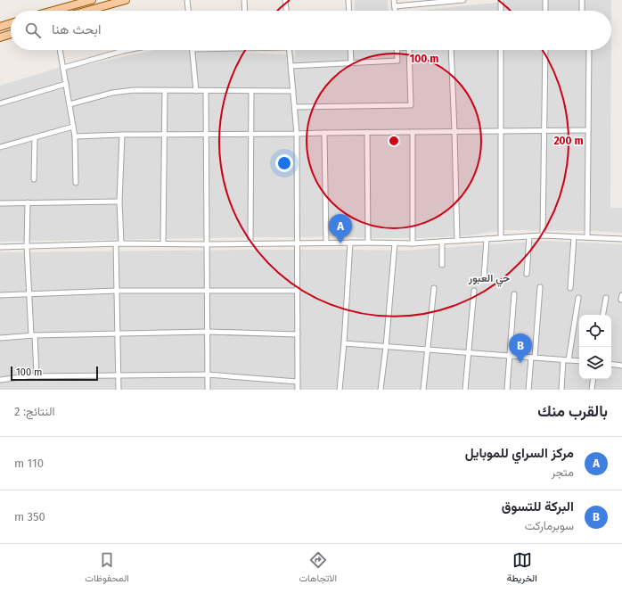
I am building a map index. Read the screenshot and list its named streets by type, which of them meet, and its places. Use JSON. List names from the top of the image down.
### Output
{
  "districts": ["حي العبور"],
  "scale_bar": "100 m",
  "page": {
    "search": "ابحث هنا",
    "pins": ["A", "B"],
    "scale": "100 m",
    "heading": ["بالقرب منك", "النتائج: 2"],
    "list": [
      {
        "mark": "A",
        "name": "مركز السراي للموبايل",
        "note": "متجر",
        "value": "110 m"
      },
      {
        "mark": "B",
        "name": "البركة للتسوق",
        "note": "سوبرماركت",
        "value": "350 m"
      }
    ],
    "nav": ["الخريطة", "الاتجاهات", "المحفوظات"]
  },
  "rings": ["100 m", "200 m"]
}
